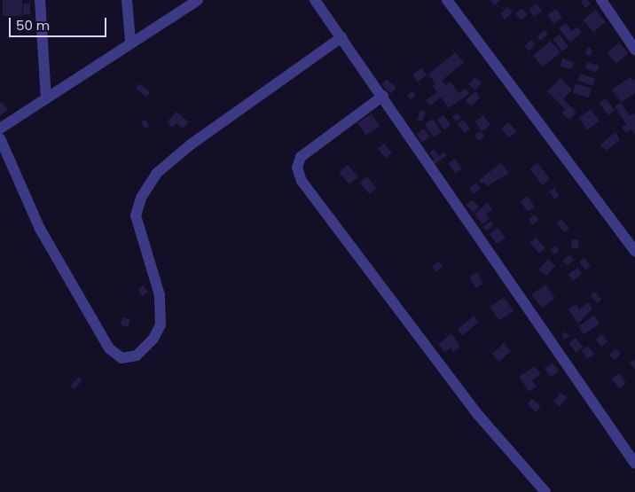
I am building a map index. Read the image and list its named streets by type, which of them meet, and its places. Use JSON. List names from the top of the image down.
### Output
{
  "scale_bar": "50 m"
}
